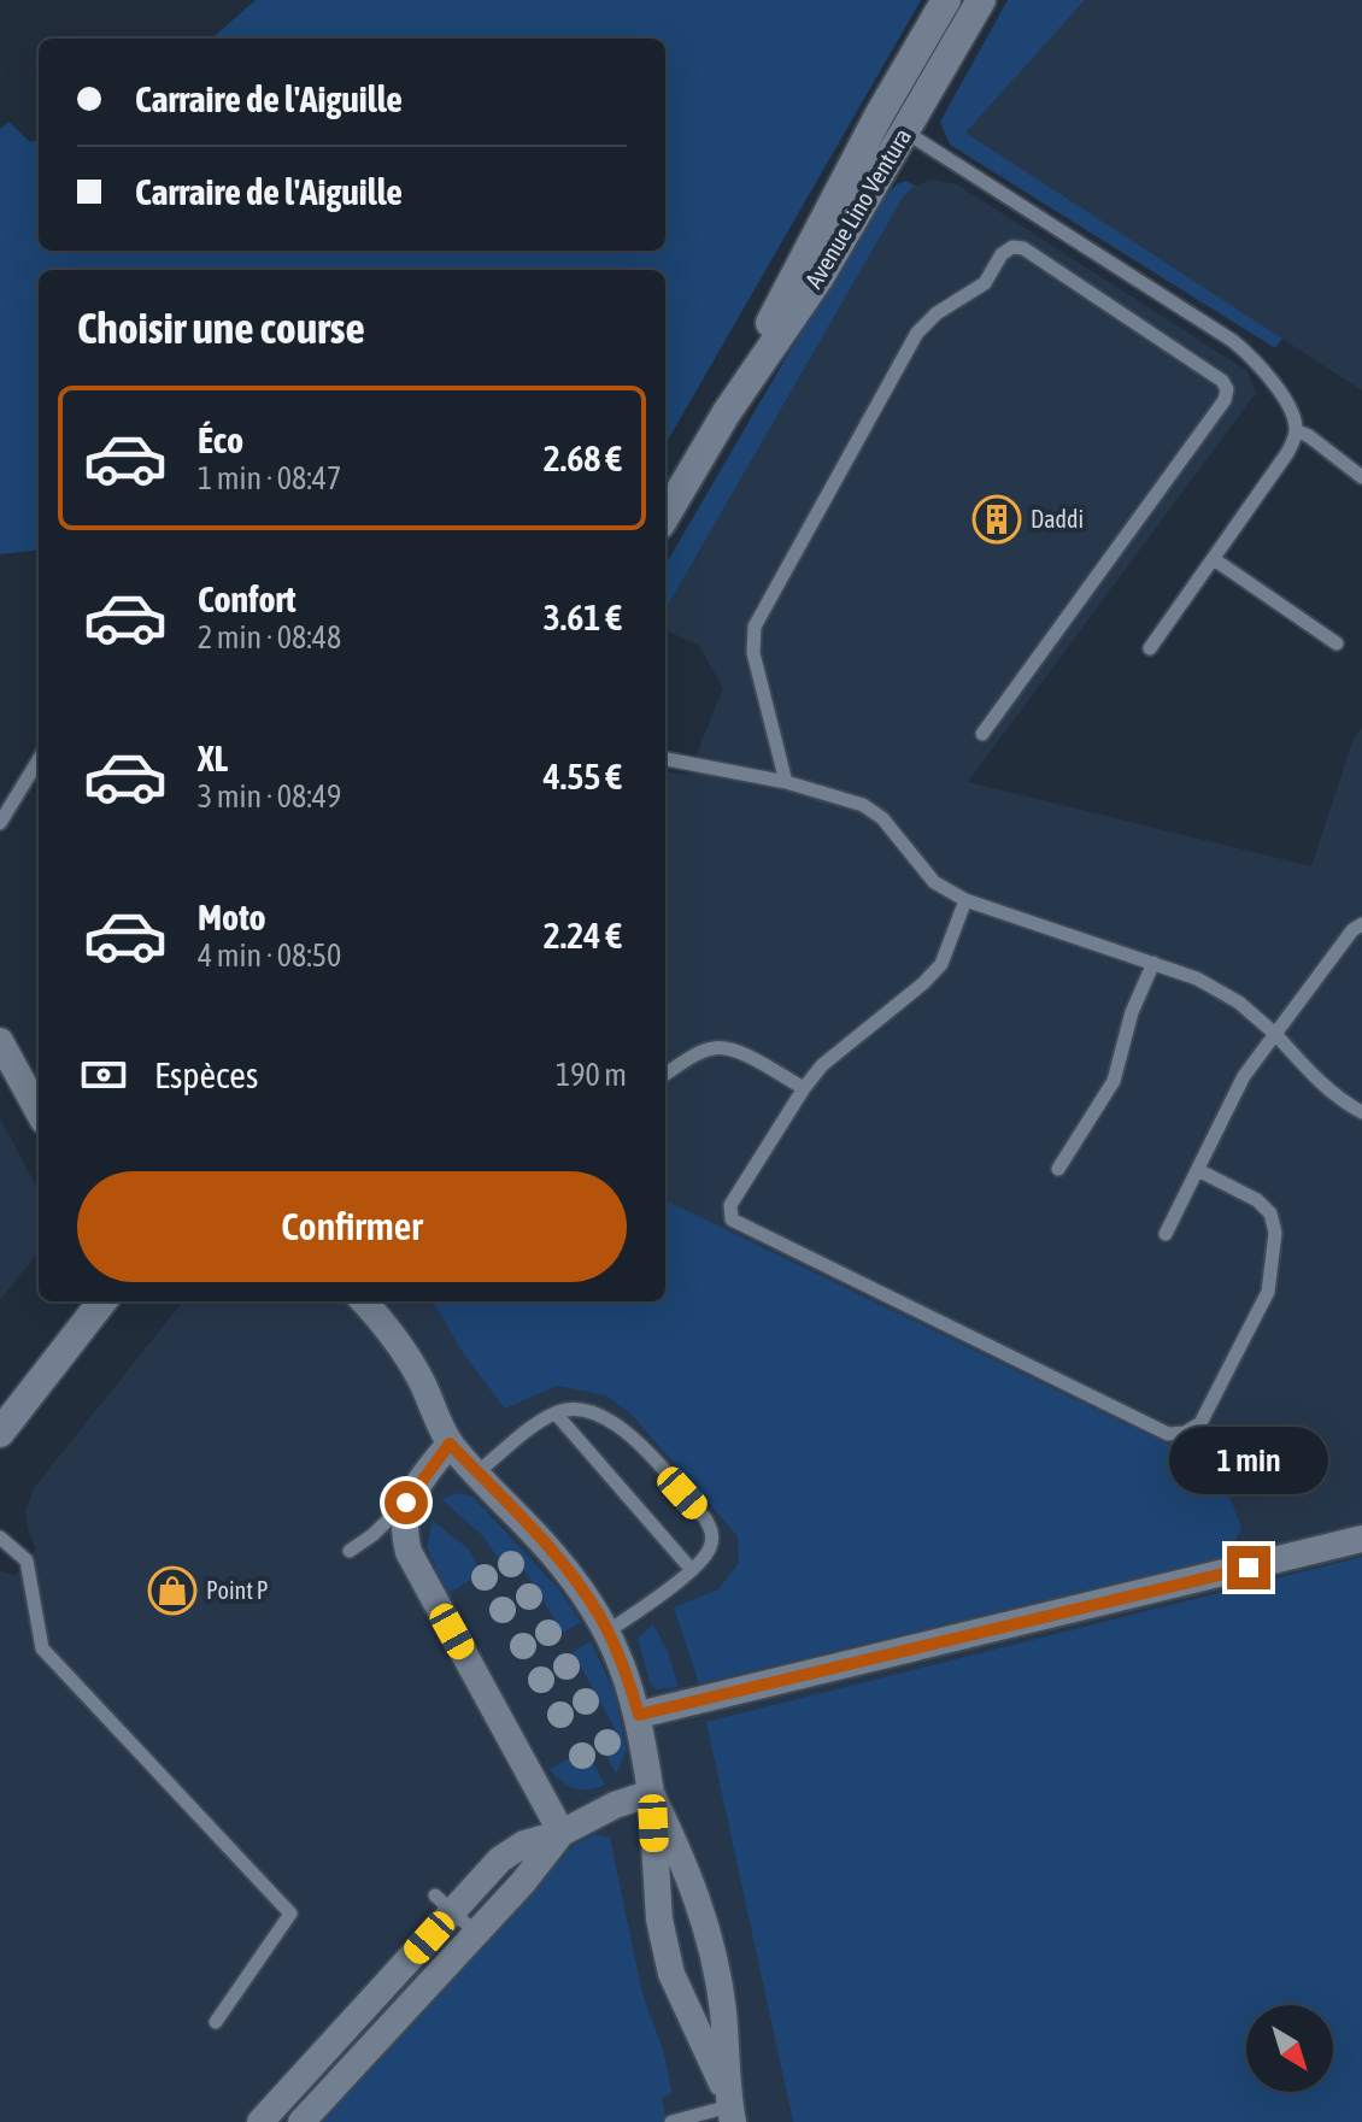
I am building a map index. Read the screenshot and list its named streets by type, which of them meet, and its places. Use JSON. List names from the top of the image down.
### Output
{
  "streets": {
    "main road": ["Avenue Lino Ventura"]
  },
  "places": {
    "building": ["Daddi"],
    "shop": ["Point P"]
  },
  "north": "bottom right",
  "page": {
    "banner": ["Carraire de l'Aiguille", "Carraire de l'Aiguille"],
    "heading": "Choisir une course",
    "list": [
      {
        "name": "Éco",
        "note": "1 min · 08:47",
        "value": "2.68 €"
      },
      {
        "name": "Confort",
        "note": "2 min · 08:48",
        "value": "3.61 €"
      },
      {
        "name": "XL",
        "note": "3 min · 08:49",
        "value": "4.55 €"
      },
      {
        "name": "Moto",
        "note": "4 min · 08:50",
        "value": "2.24 €"
      }
    ],
    "pay": ["Espèces", "190 m"],
    "buttons": "Confirmer",
    "bubble": "1 min"
  }
}
